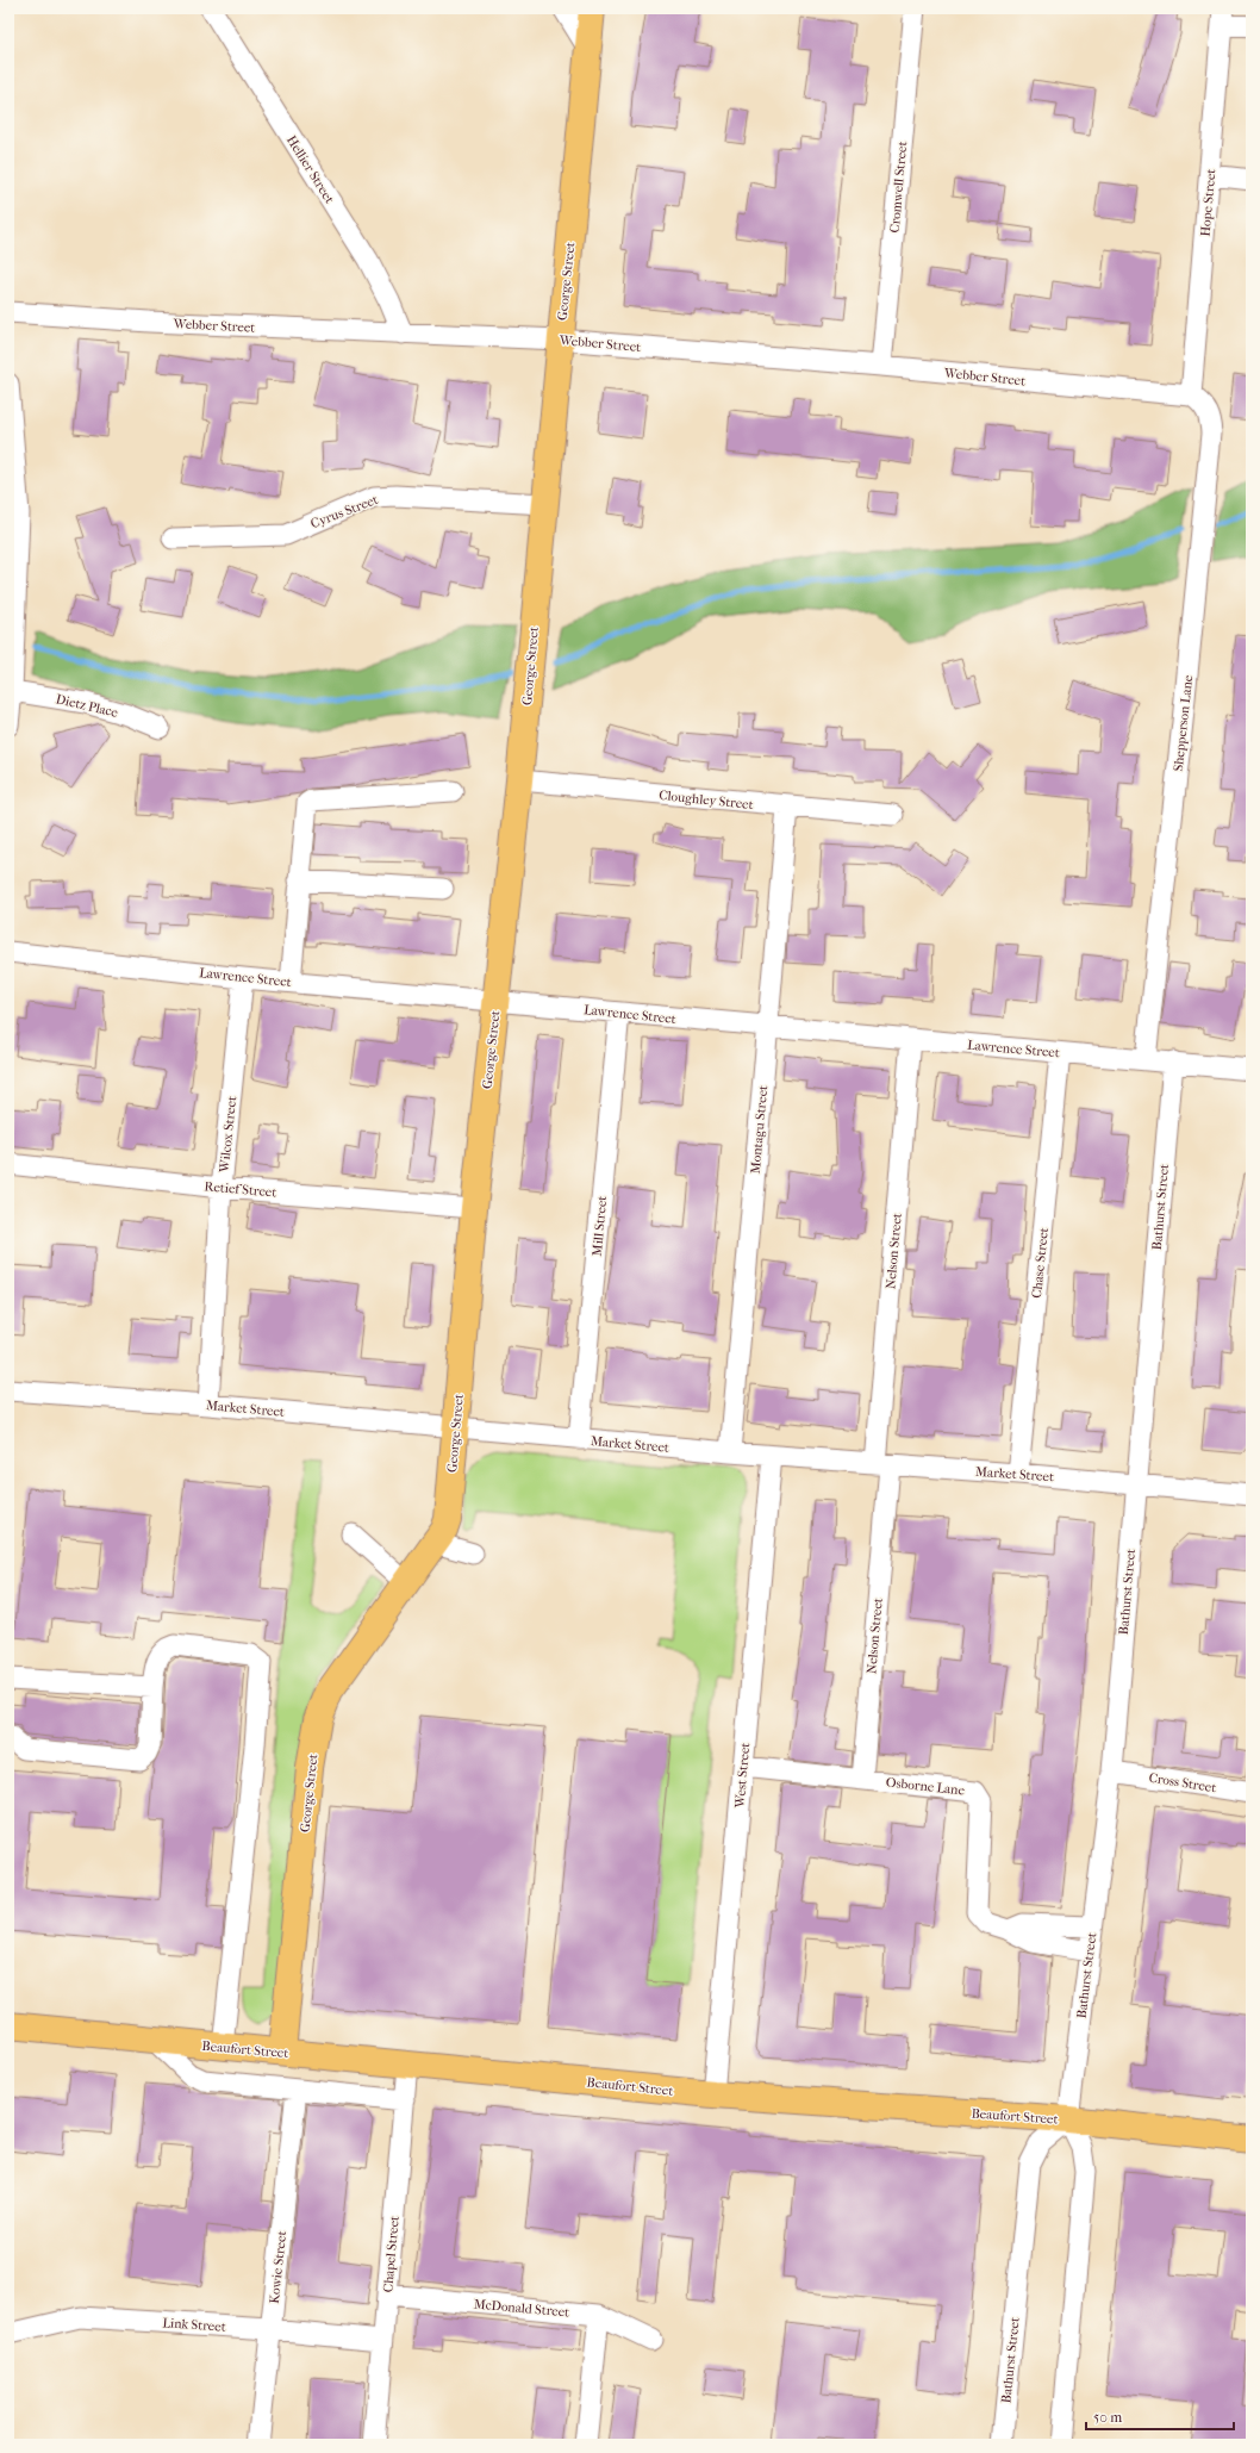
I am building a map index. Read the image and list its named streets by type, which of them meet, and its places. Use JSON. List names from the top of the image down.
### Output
{
  "streets": {
    "main road": ["George Street", "Beaufort Street"],
    "street": [
      "Hellier Street",
      "Cromwell Street",
      "Hope Street",
      "Webber Street",
      "Cyrus Street",
      "Dietz Place",
      "Shepperson Lane",
      "Cloughley Street",
      "Lawrence Street",
      "Montagu Street",
      "Wilcox Street",
      "Retief Street",
      "Bathurst Street",
      "Mill Street",
      "Nelson Street",
      "Chase Street",
      "Market Street",
      "West Street",
      "Cross Street",
      "Osborne Lane",
      "Chapel Street",
      "Kowie Street",
      "McDonald Street",
      "Link Street"
    ]
  },
  "crossings": [
    ["Hellier Street", "Webber Street"],
    ["Cromwell Street", "Webber Street"],
    ["Hope Street", "Webber Street"],
    ["Hope Street", "Shepperson Lane"],
    ["George Street", "Webber Street"],
    ["George Street", "Cyrus Street"],
    ["George Street", "Cloughley Street"],
    ["George Street", "Lawrence Street"],
    ["George Street", "Retief Street"],
    ["George Street", "Market Street"],
    ["George Street", "Beaufort Street"],
    ["Webber Street", "Shepperson Lane"],
    ["Shepperson Lane", "Lawrence Street"],
    ["Cloughley Street", "Montagu Street"],
    ["Lawrence Street", "Montagu Street"],
    ["Lawrence Street", "Wilcox Street"],
    ["Lawrence Street", "Bathurst Street"],
    ["Lawrence Street", "Mill Street"],
    ["Lawrence Street", "Nelson Street"],
    ["Lawrence Street", "Chase Street"],
    ["Montagu Street", "Market Street"],
    ["Wilcox Street", "Retief Street"],
    ["Wilcox Street", "Market Street"],
    ["Bathurst Street", "Market Street"],
    ["Bathurst Street", "Cross Street"],
    ["Bathurst Street", "Osborne Lane"],
    ["Bathurst Street", "Beaufort Street"],
    ["Mill Street", "Market Street"],
    ["Nelson Street", "Market Street"],
    ["Nelson Street", "Osborne Lane"],
    ["Chase Street", "Market Street"],
    ["Market Street", "West Street"],
    ["West Street", "Osborne Lane"],
    ["West Street", "Beaufort Street"],
    ["Beaufort Street", "Chapel Street"],
    ["Chapel Street", "McDonald Street"],
    ["Chapel Street", "Link Street"],
    ["Kowie Street", "Link Street"]
  ],
  "scale_bar": "50 m"
}
